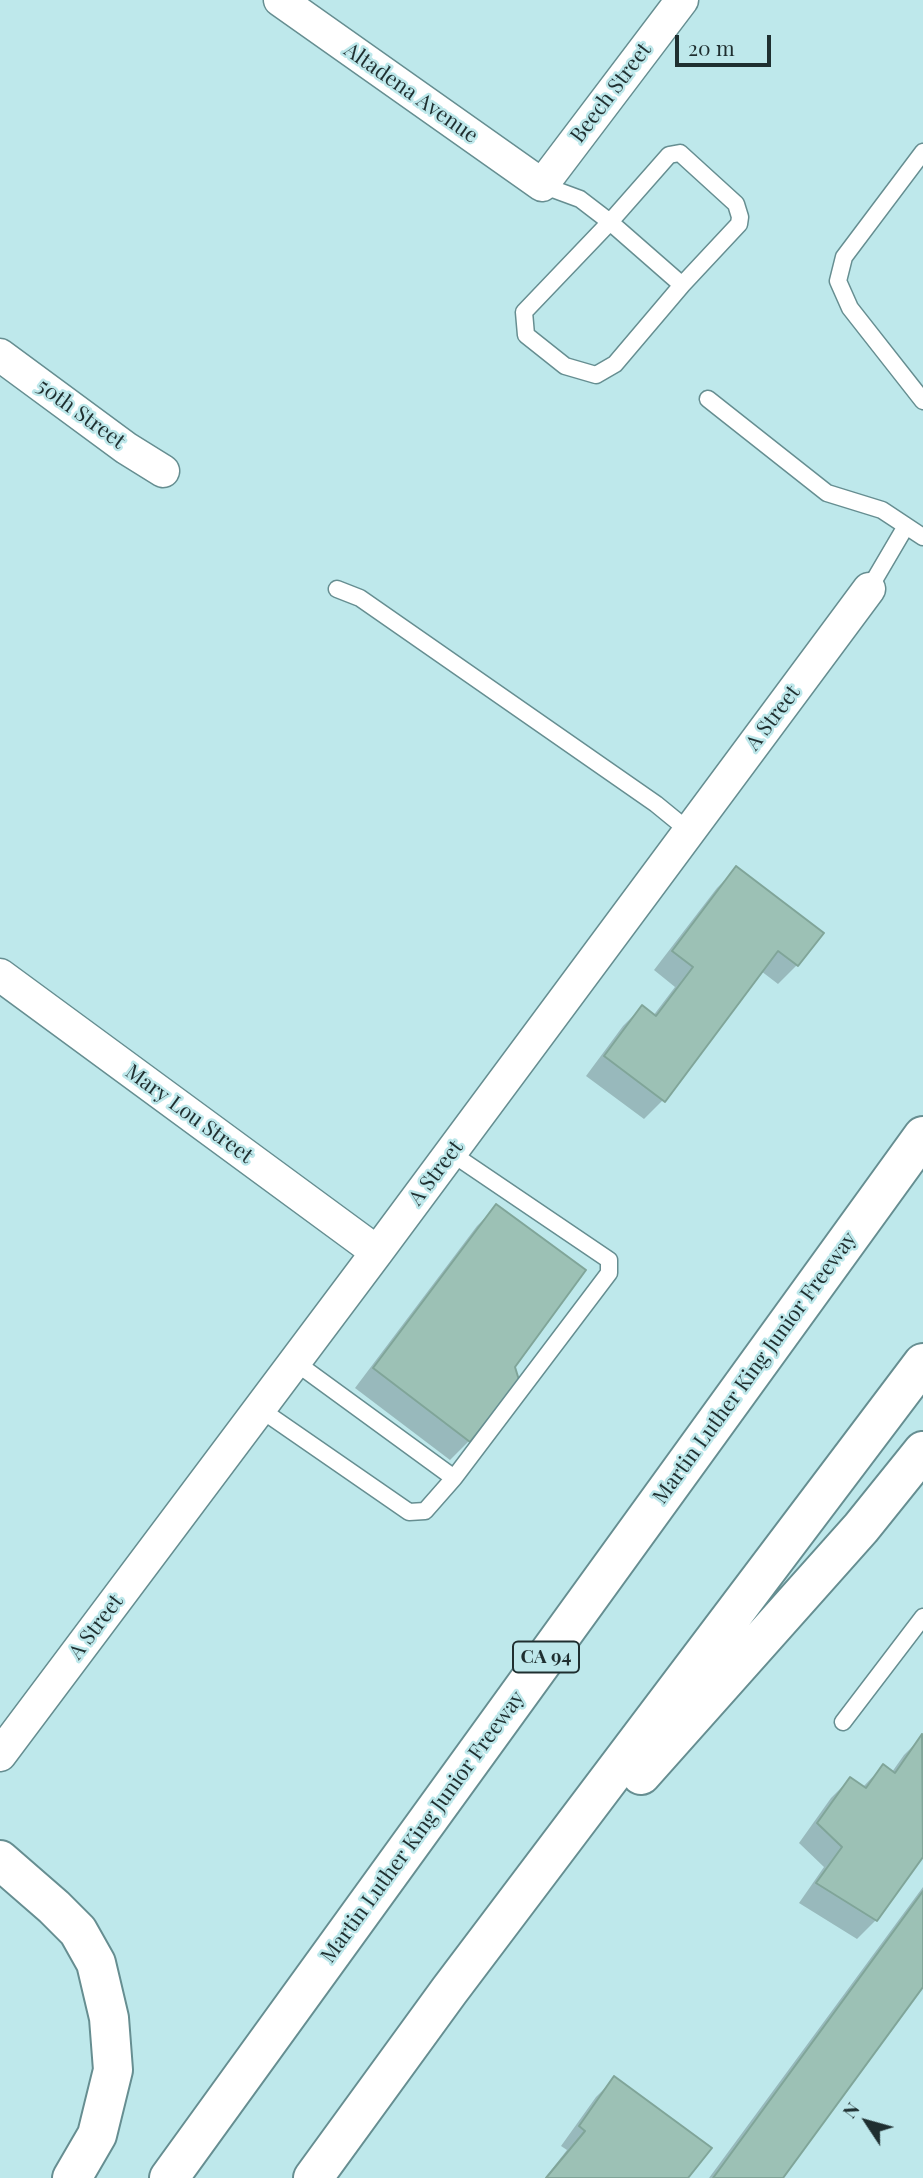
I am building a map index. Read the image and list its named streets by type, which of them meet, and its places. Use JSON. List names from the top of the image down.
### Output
{
  "streets": {
    "highway": ["Martin Luther King Junior Freeway", "CA 94"],
    "street": [
      "Altadena Avenue",
      "Beech Street",
      "50th Street",
      "A Street",
      "Mary Lou Street"
    ]
  },
  "crossings": [
    ["Altadena Avenue", "Beech Street"],
    ["A Street", "Mary Lou Street"]
  ],
  "scale_bar": "20 m",
  "north": "top left"
}
